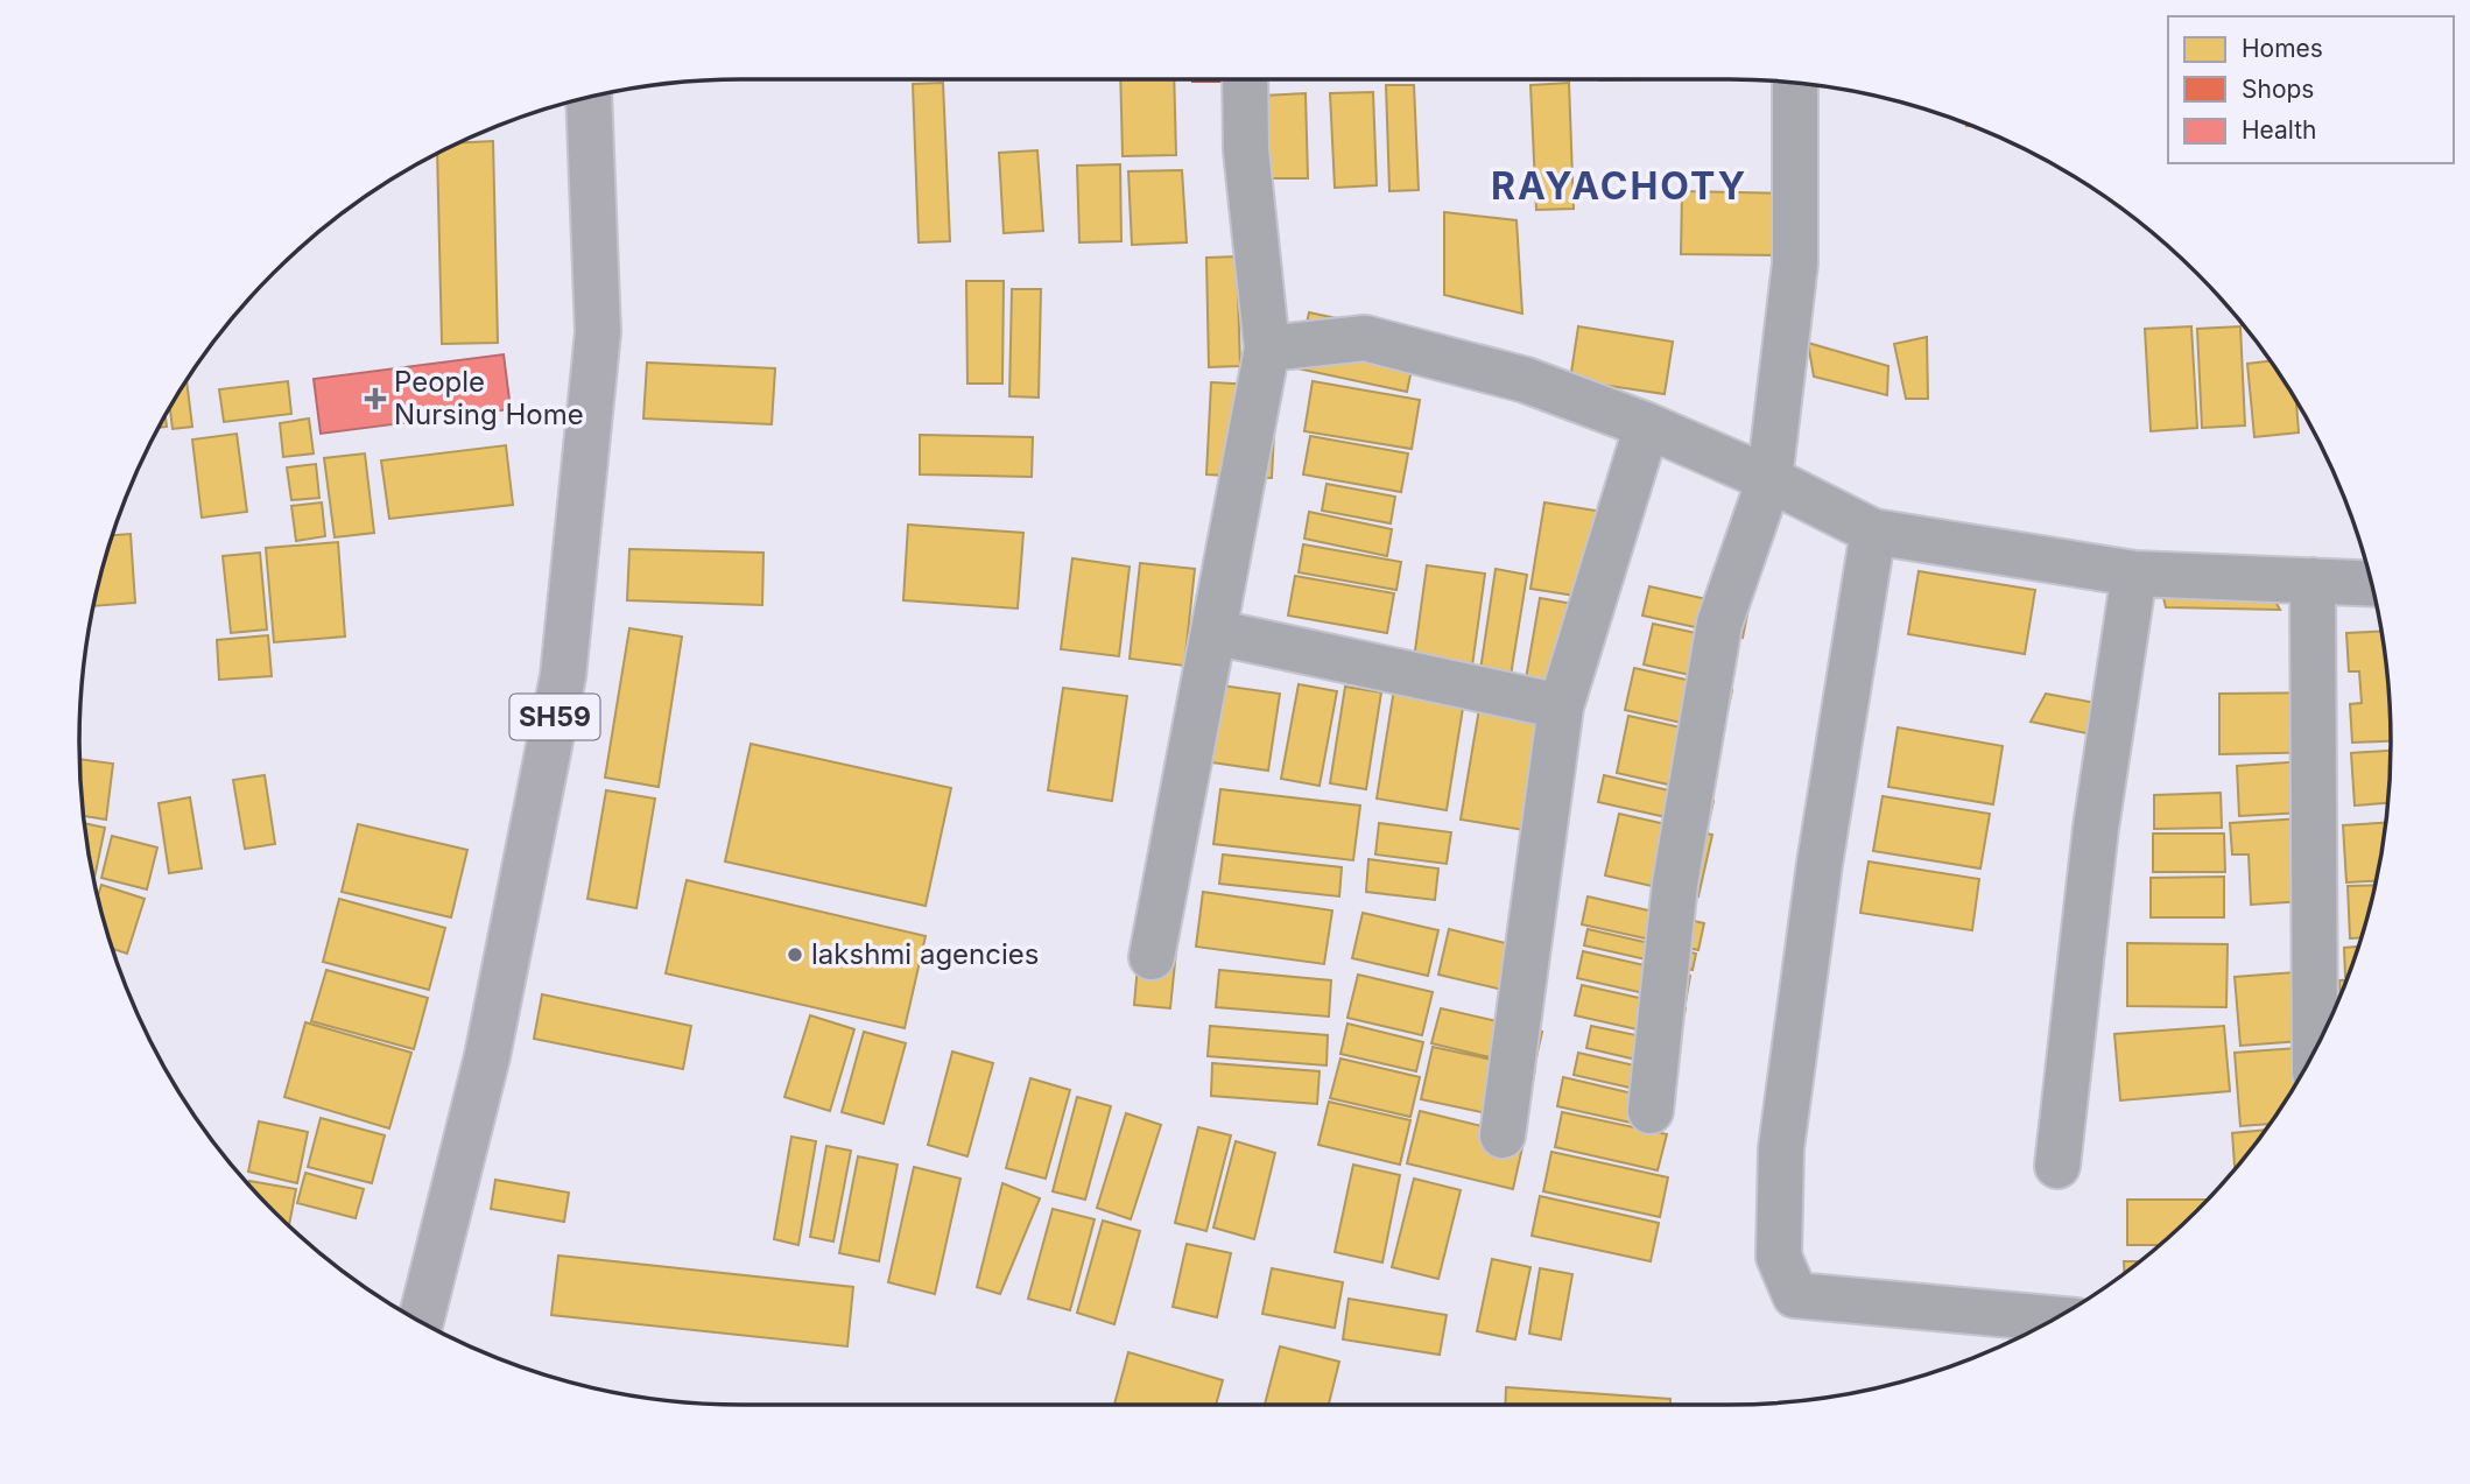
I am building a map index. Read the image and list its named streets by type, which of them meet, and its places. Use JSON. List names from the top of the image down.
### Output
{
  "streets": {
    "main road": ["SH59"]
  },
  "districts": ["RAYACHOTY"],
  "places": {
    "health": ["People Nursing Home"],
    "other": ["lakshmi agencies"]
  },
  "legend": ["Homes", "Shops", "Health"]
}
